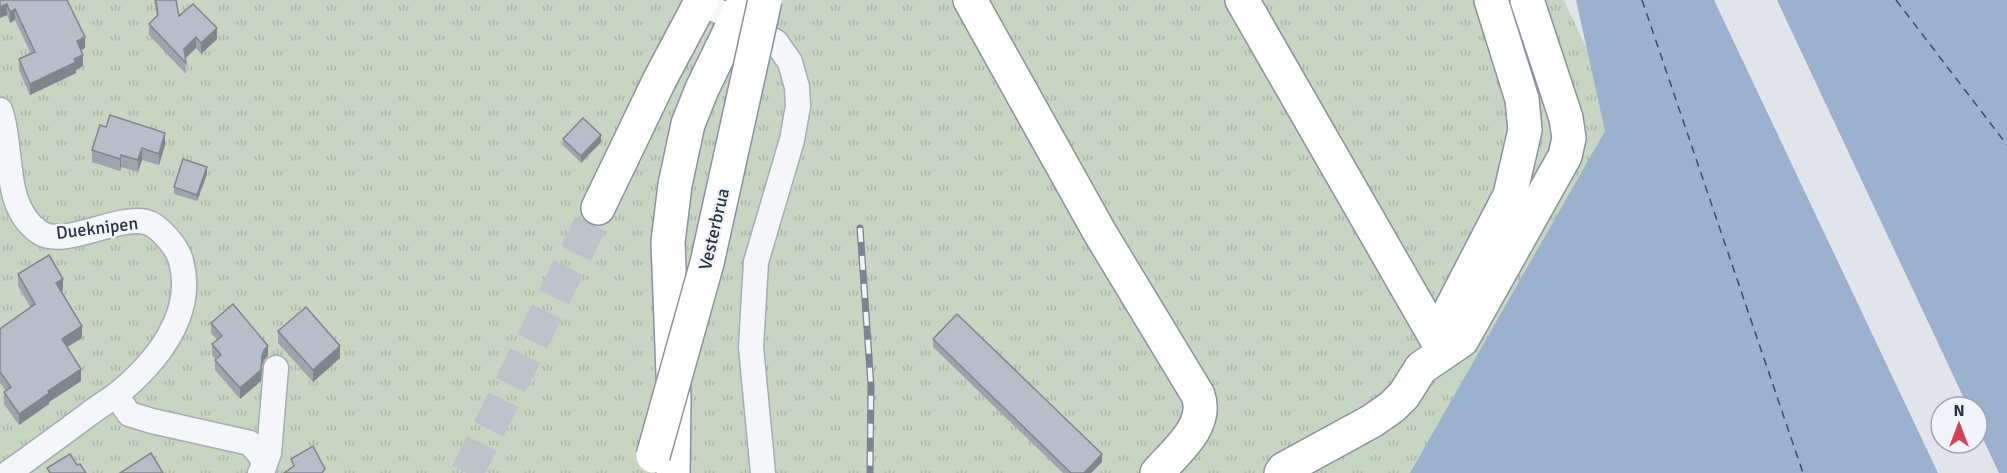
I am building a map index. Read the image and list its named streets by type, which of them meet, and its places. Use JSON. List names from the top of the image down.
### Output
{
  "streets": {
    "highway": ["Vesterbrua"],
    "street": ["Dueknipen"]
  },
  "north": "top"
}
